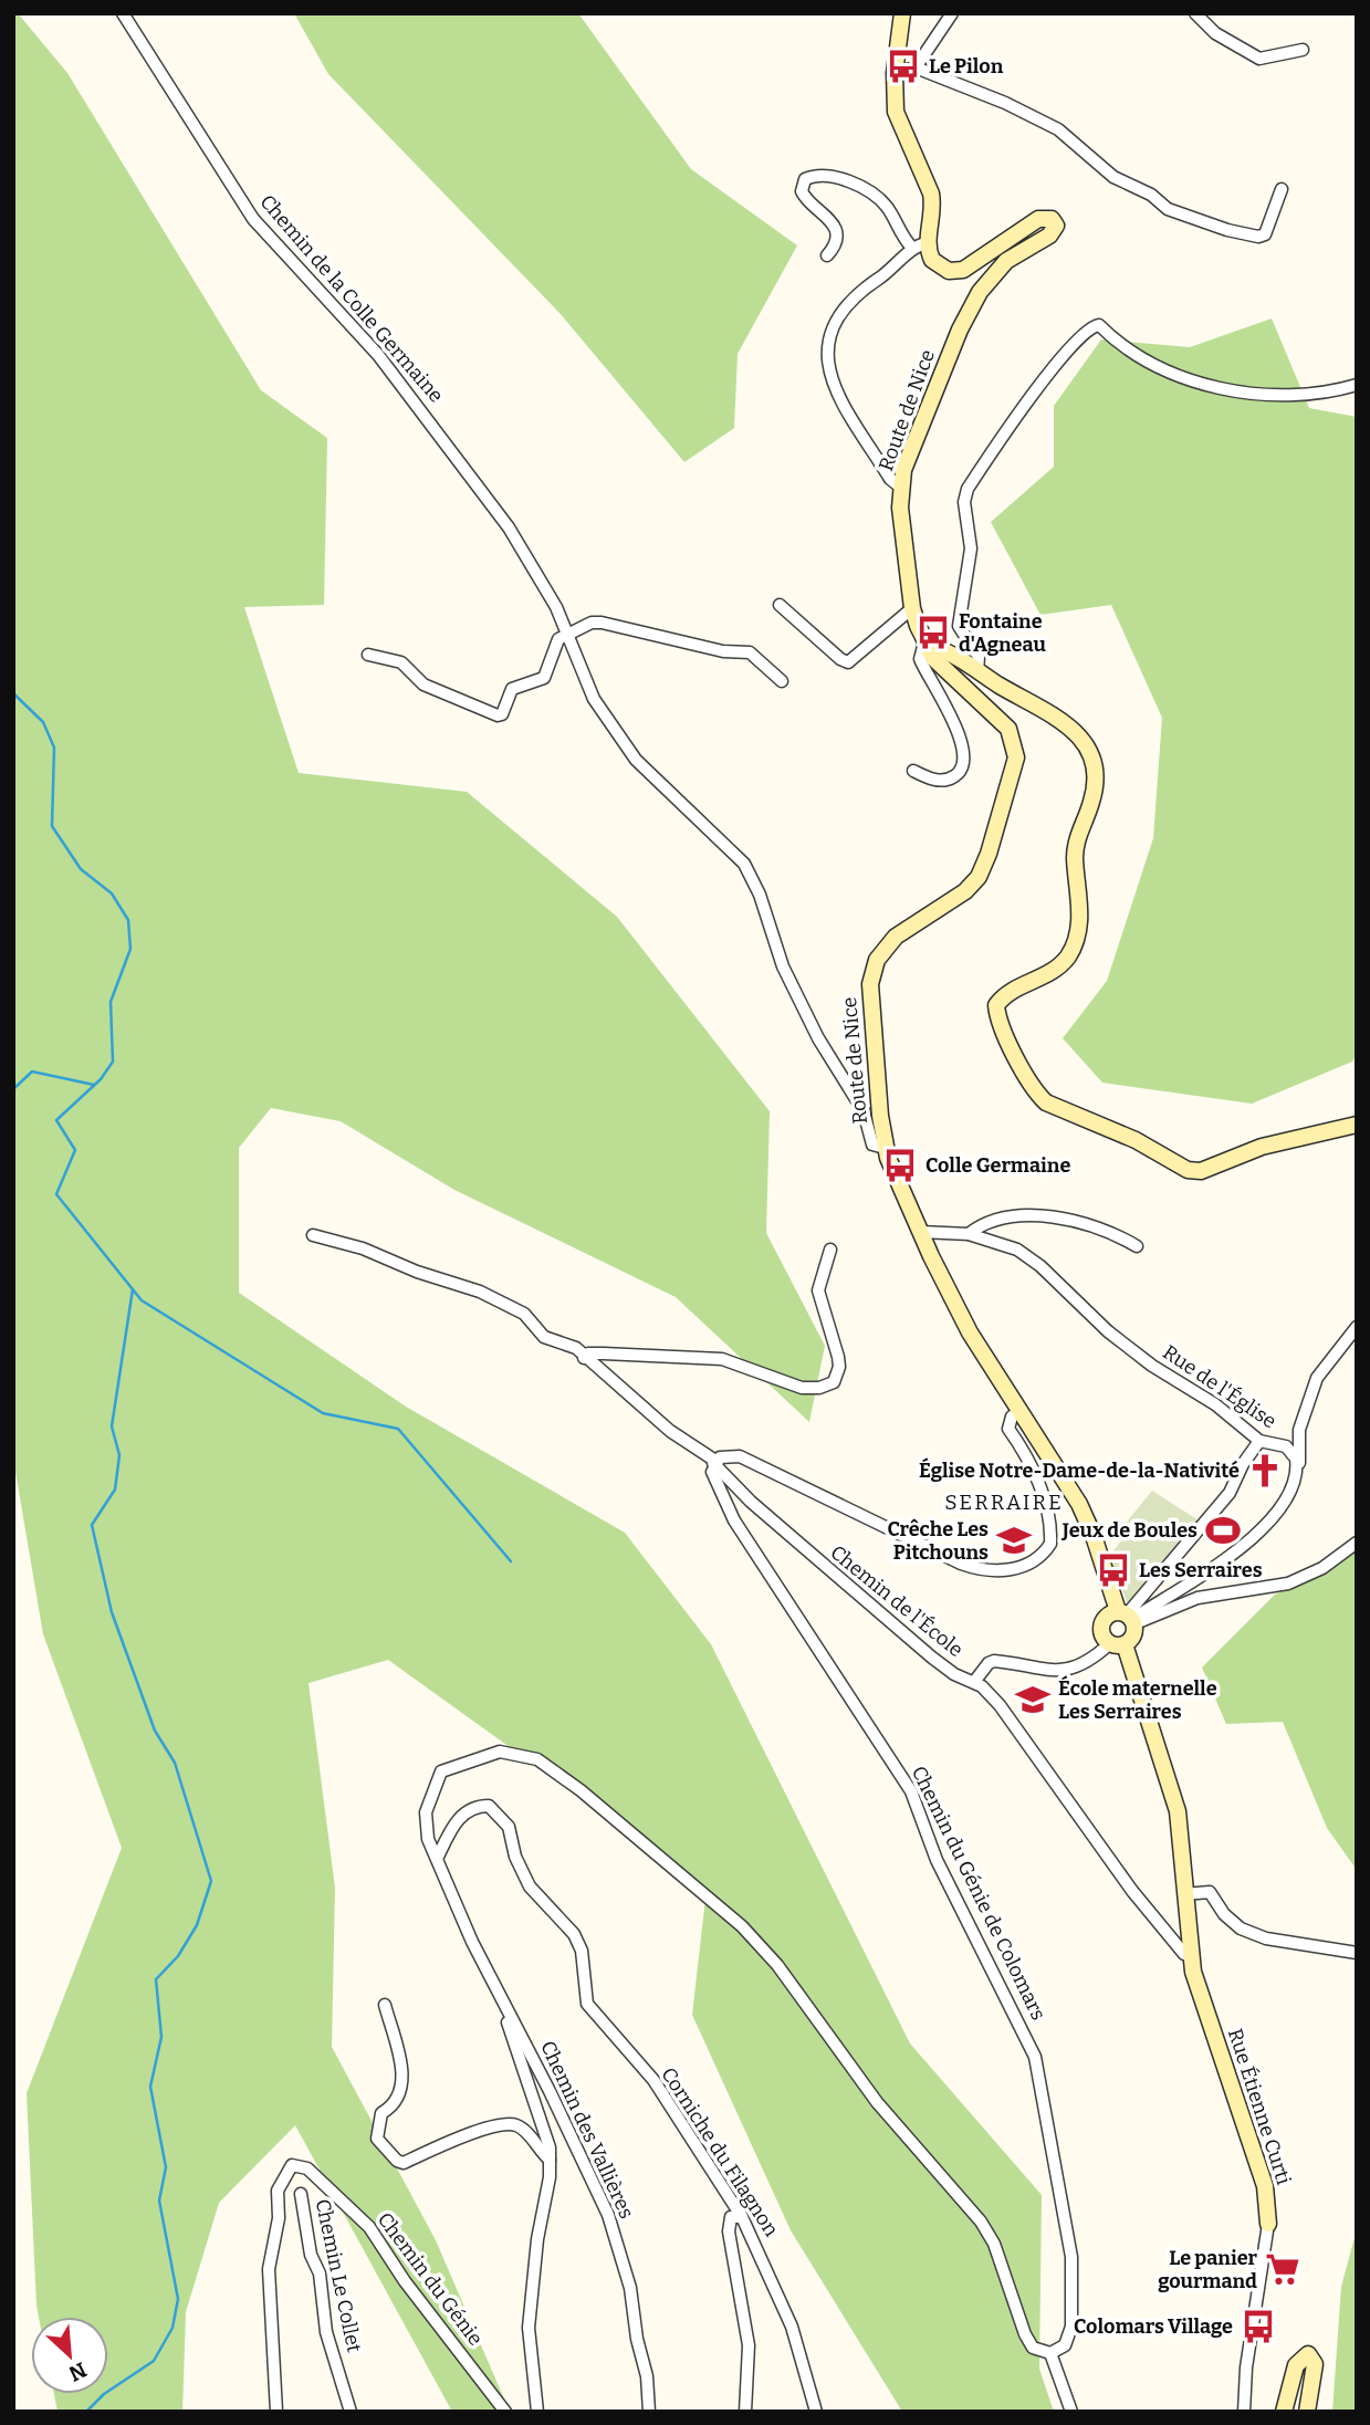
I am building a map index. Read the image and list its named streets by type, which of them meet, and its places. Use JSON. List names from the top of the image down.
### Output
{
  "streets": {
    "main road": ["Route de Nice", "Rue Étienne Curti"],
    "street": [
      "Chemin de la Colle Germaine",
      "Rue de l'Église",
      "Chemin de l'École",
      "Chemin du Génie de Colomars",
      "Chemin des Vallières",
      "Corniche du Filagnon",
      "Chemin Le Collet",
      "Chemin du Génie"
    ]
  },
  "crossings": [
    ["Chemin de la Colle Germaine", "Route de Nice"],
    ["Route de Nice", "Rue de l'Église"],
    ["Route de Nice", "Rue Étienne Curti"],
    ["Chemin de l'École", "Chemin du Génie de Colomars"],
    ["Chemin de l'École", "Rue Étienne Curti"]
  ],
  "districts": ["SERRAIRE"],
  "places": {
    "bus stop": [
      "Le Pilon",
      "Fontaine d'Agneau",
      "Colle Germaine",
      "Les Serraires",
      "Colomars Village"
    ],
    "church": ["Église Notre-Dame-de-la-Nativité"],
    "sports": ["Jeux de Boules"],
    "school or university": ["Crêche Les Pitchouns", "École maternelle Les Serraires"],
    "supermarket": ["Le panier gourmand"]
  },
  "north": "bottom right"
}
